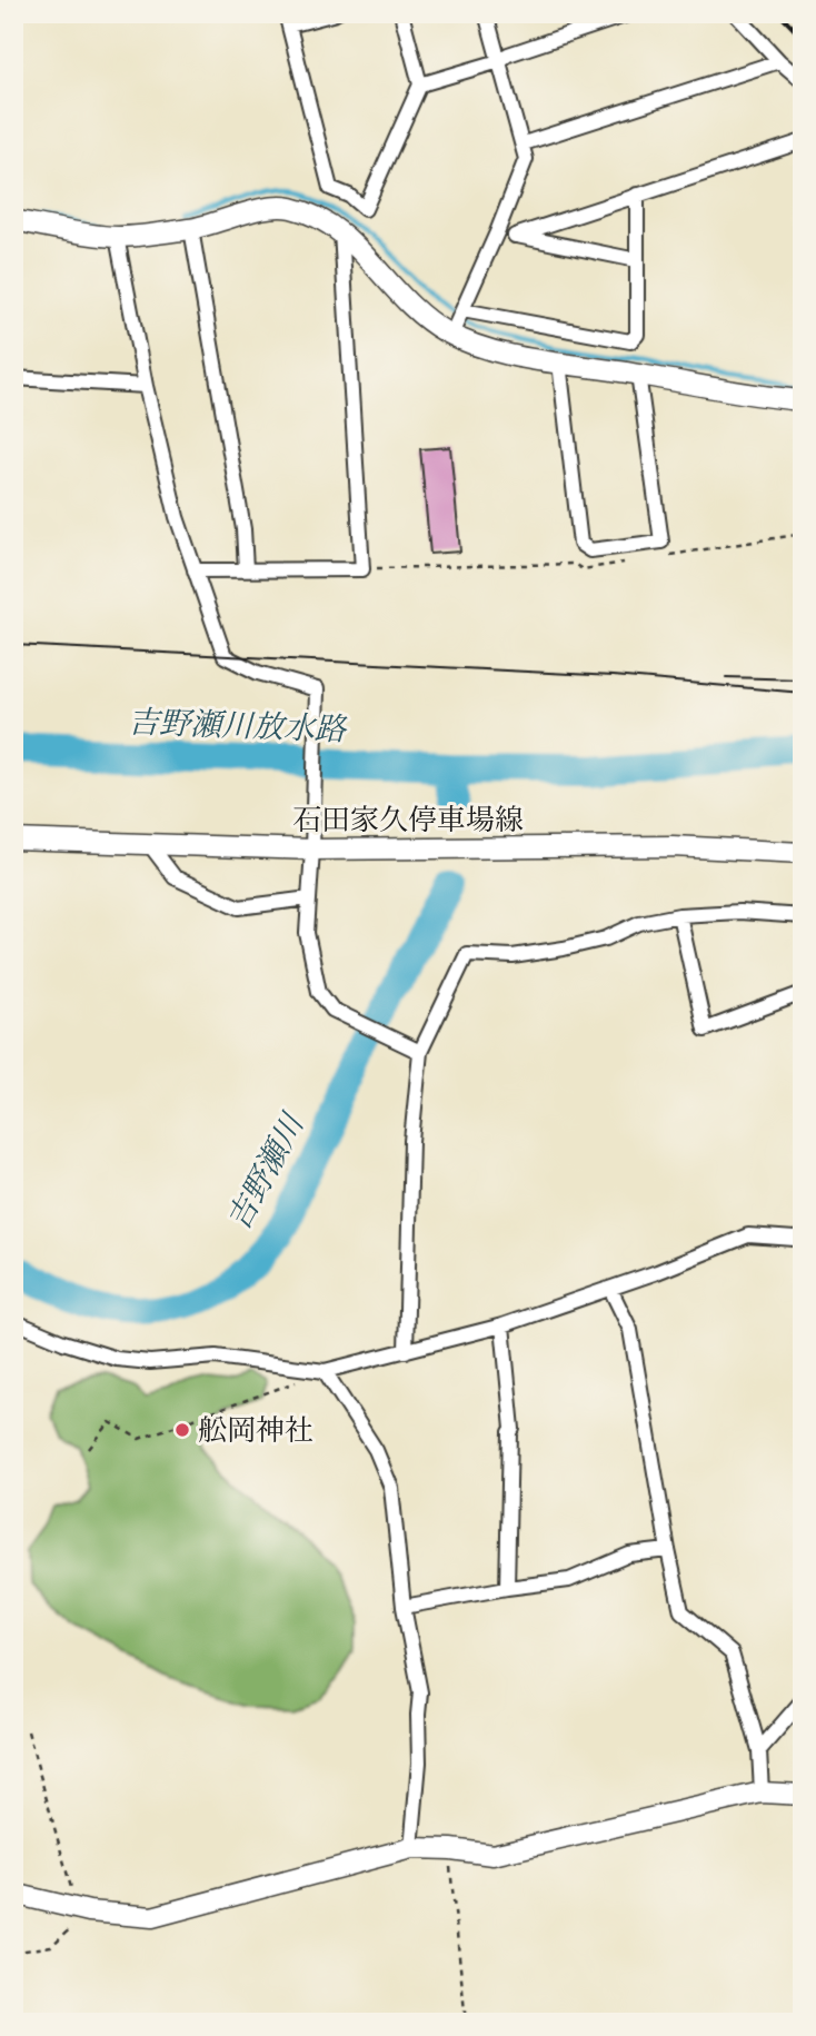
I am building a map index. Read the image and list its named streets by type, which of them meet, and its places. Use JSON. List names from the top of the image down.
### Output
{
  "streets": {
    "street": ["石田家久停車場線"]
  },
  "water": ["吉野瀬川放水路", "吉野瀬川"],
  "places": ["舩岡神社"]
}
